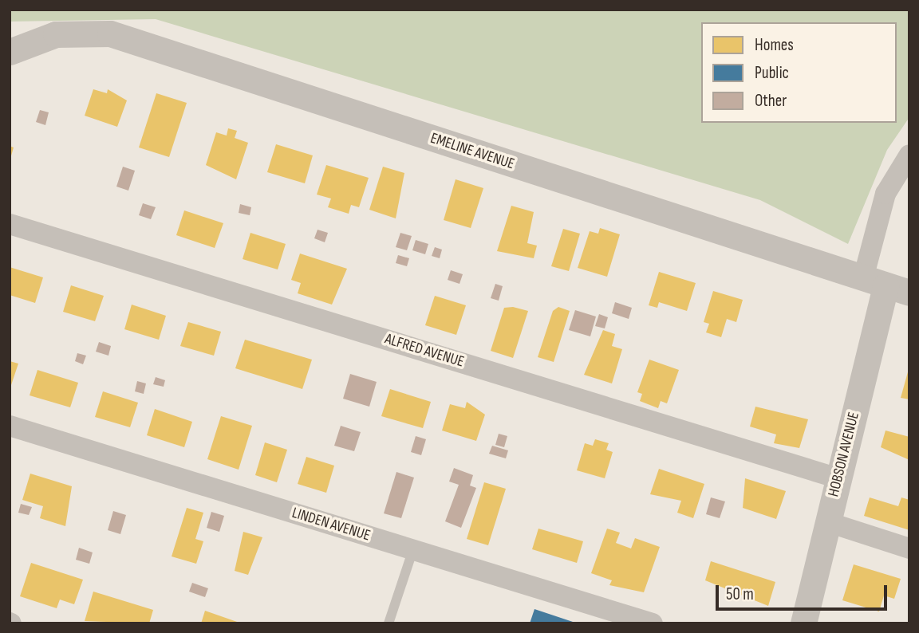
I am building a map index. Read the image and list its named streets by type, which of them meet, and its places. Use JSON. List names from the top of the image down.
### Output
{
  "streets": {
    "street": [
      "EMELINE AVENUE",
      "ALFRED AVENUE",
      "HOBSON AVENUE",
      "LINDEN AVENUE"
    ]
  },
  "crossings": [
    ["EMELINE AVENUE", "HOBSON AVENUE"],
    ["ALFRED AVENUE", "HOBSON AVENUE"]
  ],
  "legend": ["Homes", "Public", "Other"],
  "scale_bar": "50 m"
}
